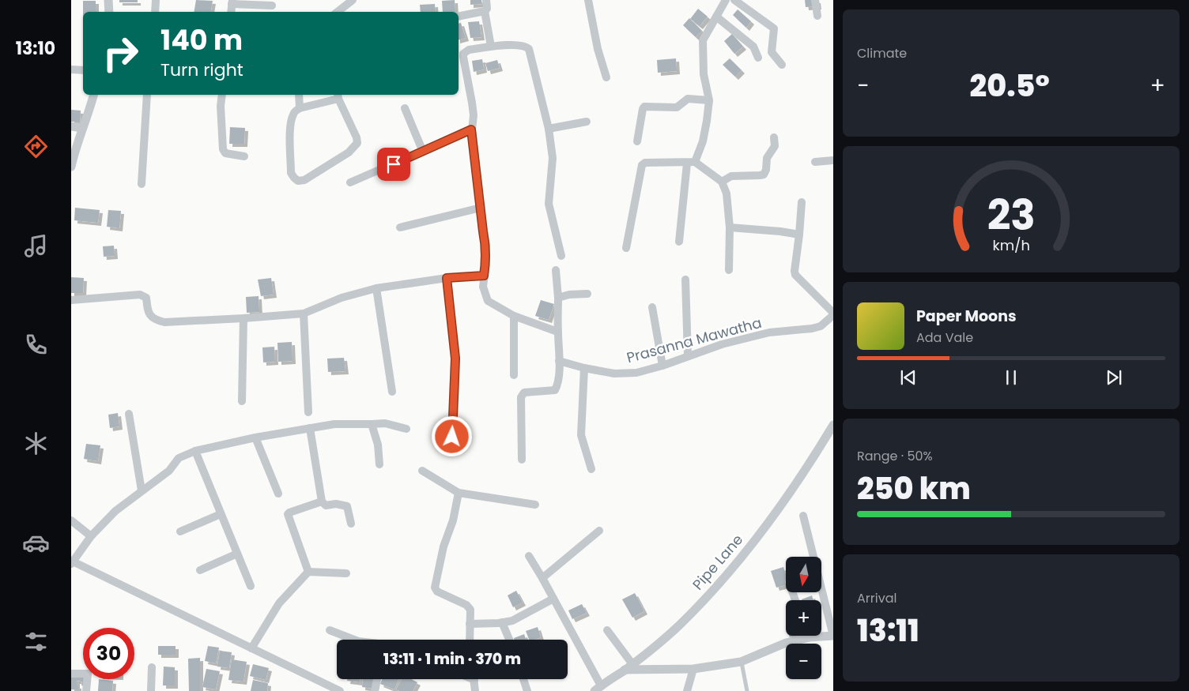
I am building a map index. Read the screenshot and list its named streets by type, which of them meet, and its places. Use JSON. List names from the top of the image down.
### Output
{
  "streets": {
    "street": ["Prasanna Mawatha", "Pipe Lane"]
  },
  "north": "bottom",
  "page": {
    "tabs": "13:10",
    "tile": [
      "Climate",
      ["Range · 50%", "250 km"],
      ["Arrival", "13:11"]
    ],
    "turn": ["140 m", "Turn right"],
    "heat": ["−", "20.5°", "+"],
    "song": ["Paper Moons", "Ada Vale"],
    "map_buttons": ["+", "−"],
    "limit": "30",
    "trip": "13:11 · 1 min · 370 m",
    "gauge": ["23", "km/h"]
  }
}
